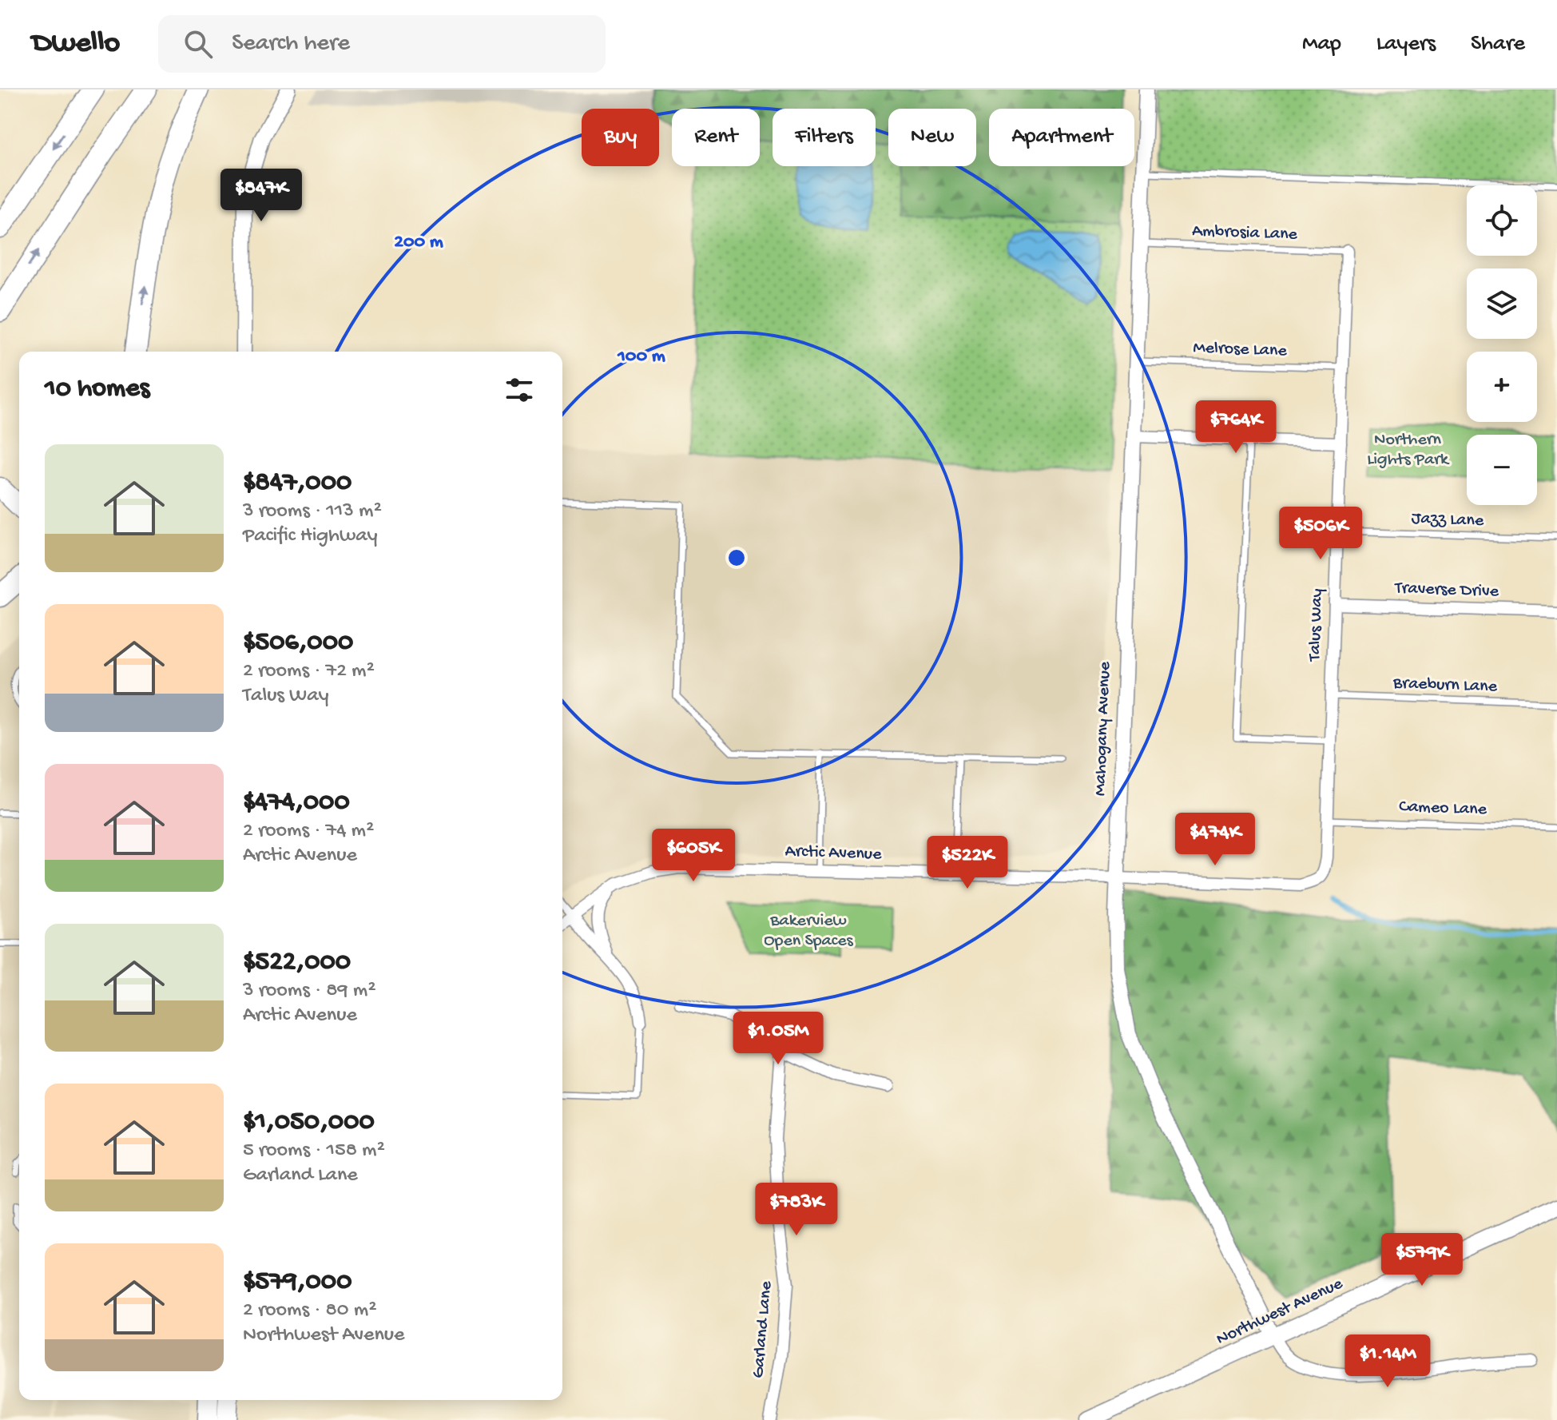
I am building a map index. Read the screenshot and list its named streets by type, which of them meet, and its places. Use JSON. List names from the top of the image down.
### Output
{
  "streets": {
    "main road": ["Northwest Avenue"],
    "street": [
      "Traverse Drive",
      "Talus Way",
      "Mahogany Avenue",
      "Arctic Avenue",
      "Garland Lane"
    ],
    "lane": [
      "Ambrosia Lane",
      "Melrose Lane",
      "Jazz Lane",
      "Braeburn Lane",
      "Cameo Lane"
    ]
  },
  "crossings": [
    ["Ambrosia Lane", "Talus Way"],
    ["Ambrosia Lane", "Mahogany Avenue"],
    ["Melrose Lane", "Talus Way"],
    ["Melrose Lane", "Mahogany Avenue"],
    ["Jazz Lane", "Talus Way"],
    ["Traverse Drive", "Talus Way"],
    ["Talus Way", "Braeburn Lane"],
    ["Talus Way", "Cameo Lane"],
    ["Talus Way", "Arctic Avenue"],
    ["Mahogany Avenue", "Arctic Avenue"],
    ["Mahogany Avenue", "Northwest Avenue"]
  ],
  "parks": ["Northern Lights Park", "Bakerview Open Spaces"],
  "page": {
    "header": "Dwello",
    "search": "Search here",
    "nav": ["Map", "Layers", "Share"],
    "chip": [
      "Buy",
      "Rent",
      "Filters",
      "New",
      "Apartment"
    ],
    "price": [
      "$847K",
      "$764K",
      "$506K",
      "$474K",
      "$605K",
      "$522K",
      "$1.05M",
      "$783K",
      "$579K",
      "$1.14M"
    ],
    "map_buttons": ["+", "−"],
    "heading": "10 homes",
    "list": [
      {
        "name": "$847,000",
        "note": "3 rooms · 113 m² · Pacific Highway"
      },
      {
        "name": "$506,000",
        "note": "2 rooms · 72 m² · Talus Way"
      },
      {
        "name": "$474,000",
        "note": "2 rooms · 74 m² · Arctic Avenue"
      },
      {
        "name": "$522,000",
        "note": "3 rooms · 89 m² · Arctic Avenue"
      },
      {
        "name": "$1,050,000",
        "note": "5 rooms · 158 m² · Garland Lane"
      },
      {
        "name": "$579,000",
        "note": "2 rooms · 80 m² · Northwest Avenue"
      }
    ]
  },
  "rings": ["200 m", "100 m"]
}
